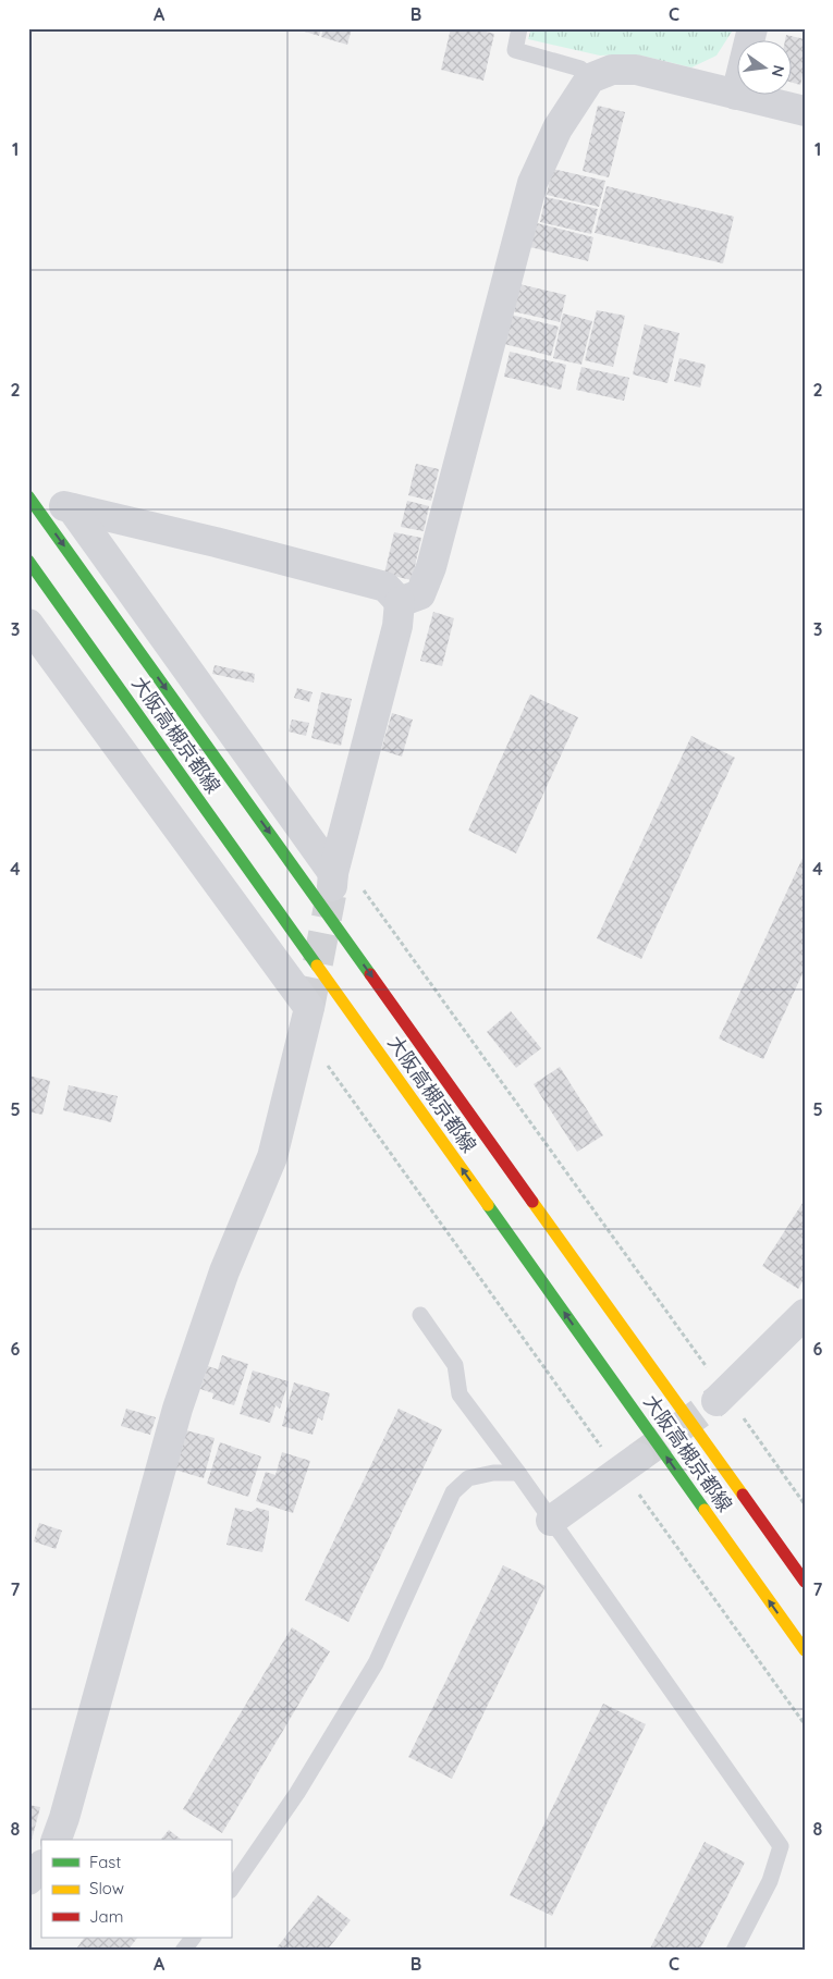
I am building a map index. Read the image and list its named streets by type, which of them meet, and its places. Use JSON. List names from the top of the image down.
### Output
{
  "streets": {
    "main road": ["大阪高槻京都線"]
  },
  "legend": ["Fast", "Slow", "Jam"],
  "north": "right",
  "grid": {
    "columns": ["A", "B", "C"],
    "rows": [
      "1",
      "2",
      "3",
      "4",
      "5",
      "6",
      "7",
      "8"
    ]
  }
}
